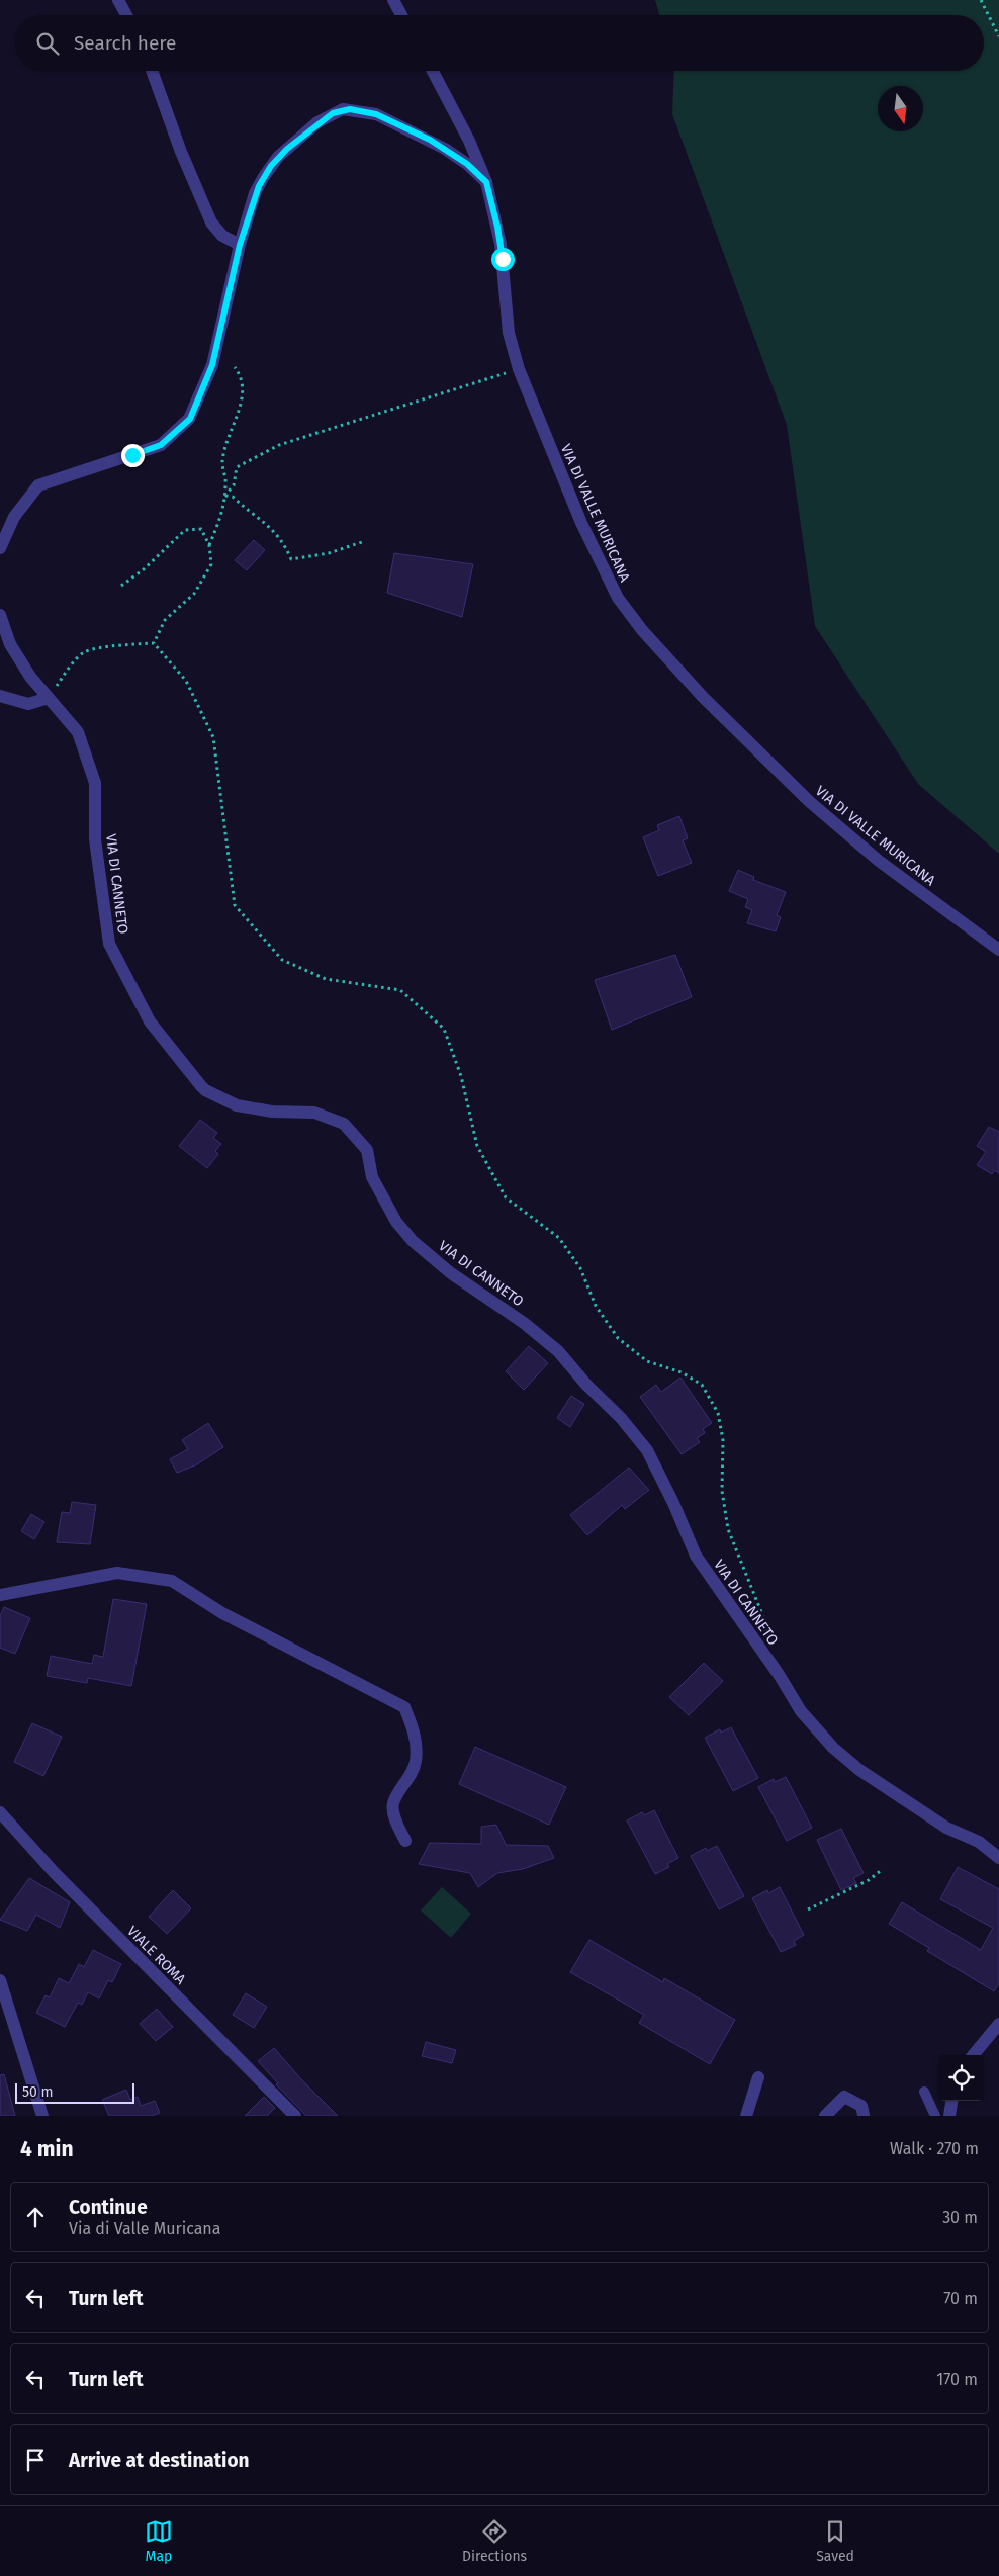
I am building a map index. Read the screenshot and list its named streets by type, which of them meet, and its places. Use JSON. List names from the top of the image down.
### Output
{
  "streets": {
    "street": ["VIA DI VALLE MURICANA", "VIA DI CANNETO", "VIALE ROMA"]
  },
  "scale_bar": "50 m",
  "north": "bottom",
  "page": {
    "search": "Search here",
    "scale": "50 m",
    "heading": ["4 min", "Walk · 270 m"],
    "list": [
      ["Continue", "Via di Valle Muricana", "30 m"],
      ["Turn left", "70 m"],
      ["Turn left", "170 m"],
      "Arrive at destination"
    ],
    "nav": ["Map", "Directions", "Saved"]
  }
}
